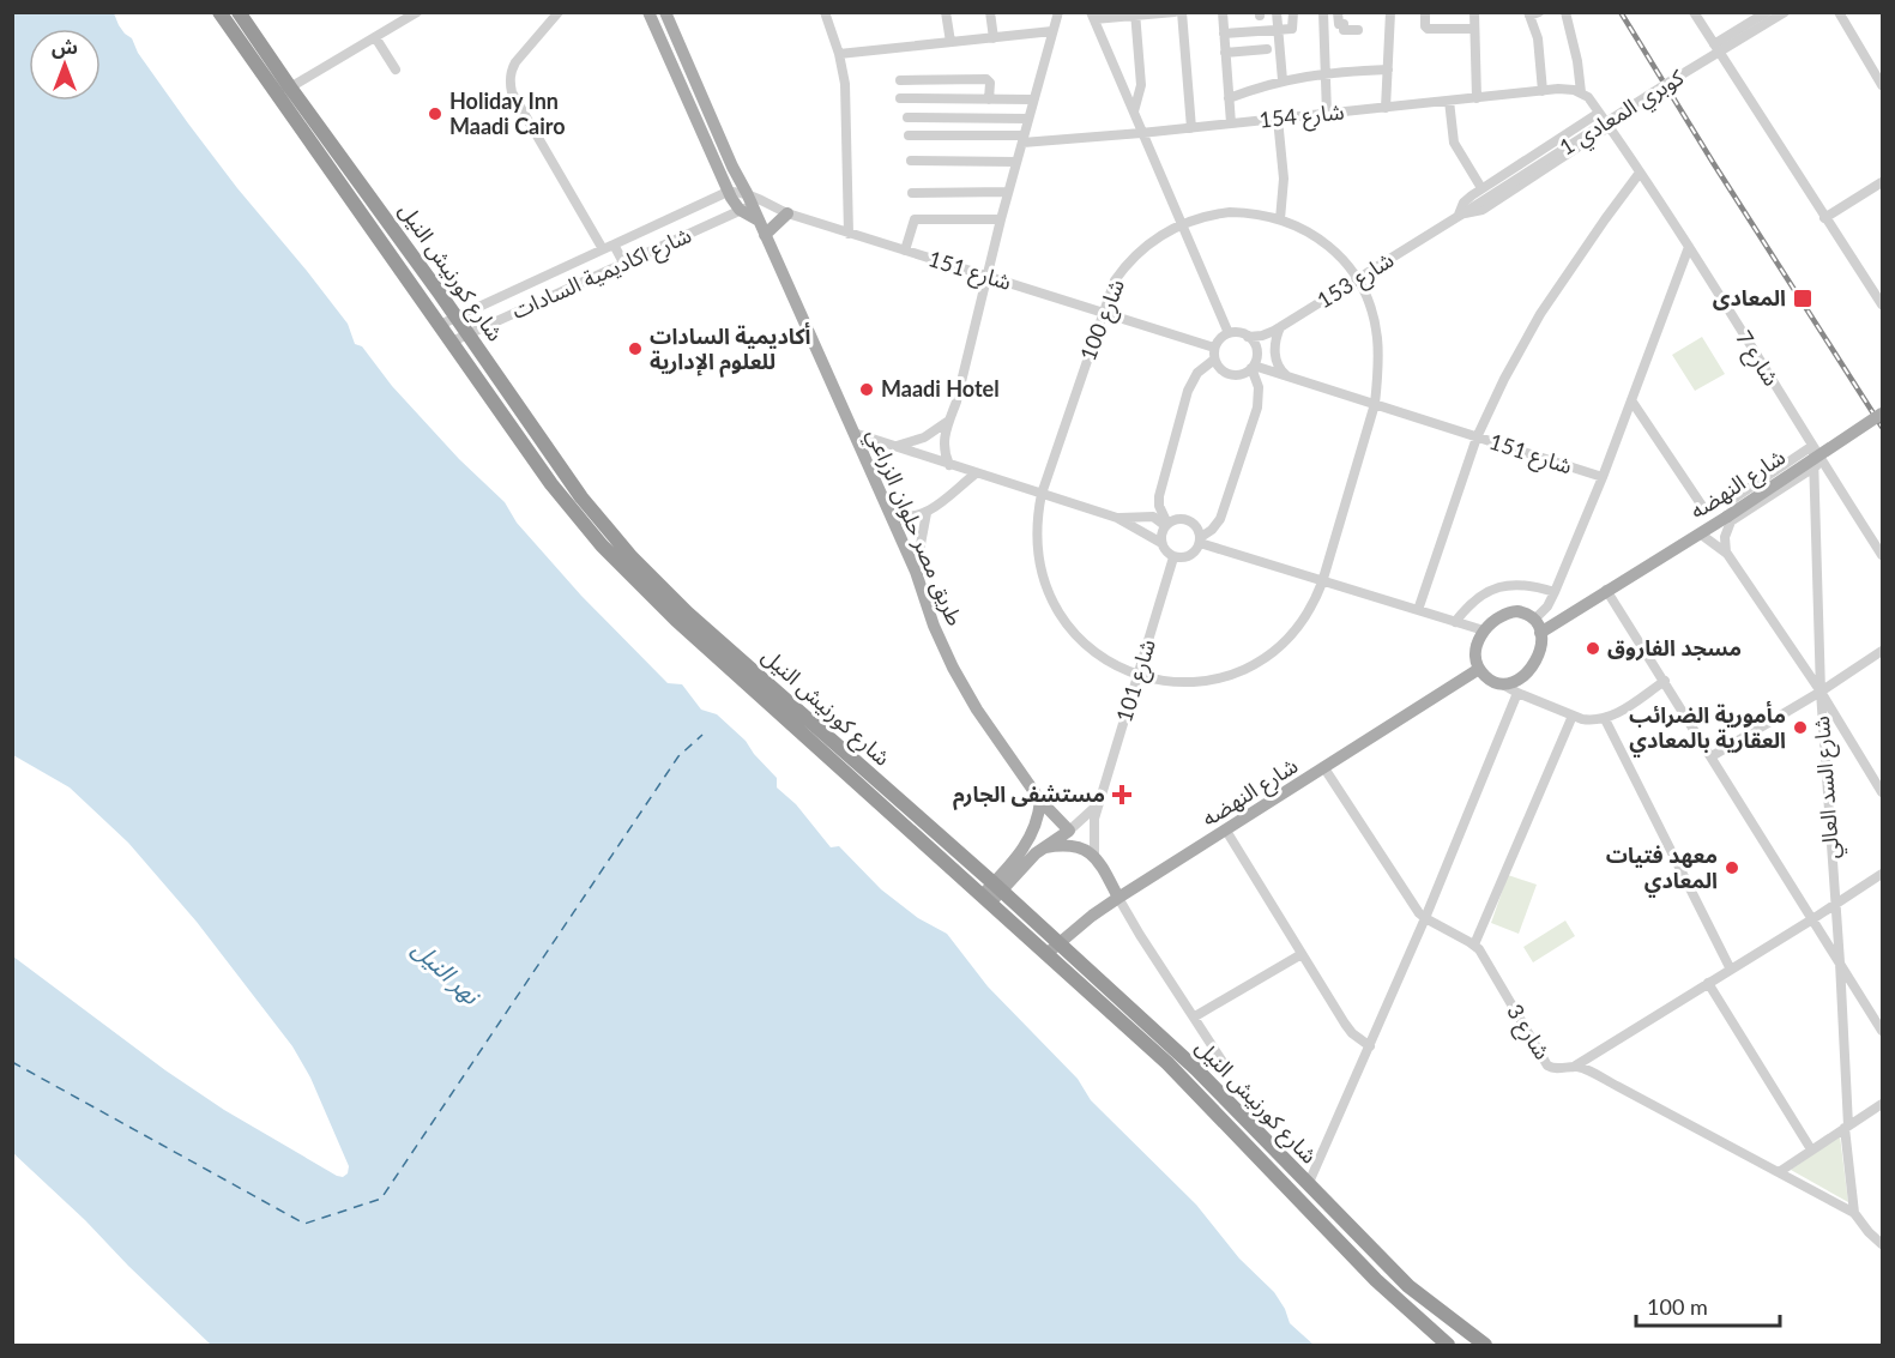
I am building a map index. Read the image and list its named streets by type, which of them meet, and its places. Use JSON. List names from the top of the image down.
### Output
{
  "streets": {
    "highway": ["شارع كورنيش النيل"],
    "main road": ["شارع النهضه", "طريق مصر حلوان الزراعي"],
    "street": [
      "كوبري المعادي 1",
      "شارع 154",
      "شارع 151",
      "شارع اكاديمية السادات",
      "شارع 153",
      "شارع 100",
      "شارع 7",
      "شارع 101",
      "شارع السد العالي",
      "شارع 3"
    ]
  },
  "crossings": [
    ["كوبري المعادي 1", "شارع 153"],
    ["شارع 154", "شارع 7"],
    ["شارع 151", "شارع اكاديمية السادات"],
    ["شارع 151", "شارع 153"],
    ["شارع 151", "شارع 100"],
    ["شارع 151", "طريق مصر حلوان الزراعي"],
    ["شارع كورنيش النيل", "شارع اكاديمية السادات"],
    ["شارع كورنيش النيل", "شارع النهضه"],
    ["شارع اكاديمية السادات", "طريق مصر حلوان الزراعي"],
    ["شارع 153", "شارع 100"],
    ["شارع 153", "شارع 7"],
    ["شارع 100", "شارع 101"],
    ["شارع 7", "شارع النهضه"],
    ["شارع 7", "شارع السد العالي"],
    ["شارع النهضه", "شارع السد العالي"],
    ["شارع السد العالي", "شارع 3"]
  ],
  "water": ["نهر النيل"],
  "places": {
    "other": [
      "Holiday Inn Maadi Cairo",
      "أكاديمية السادات للعلوم الإدارية",
      "Maadi Hotel",
      "مسجد الفاروق",
      "مأمورية الضرائب العقارية بالمعادي",
      "معهد فتيات المعادي"
    ],
    "transit": ["المعادى"],
    "health": ["مستشفى الجارم"]
  },
  "scale_bar": "100 m",
  "north": "top"
}
